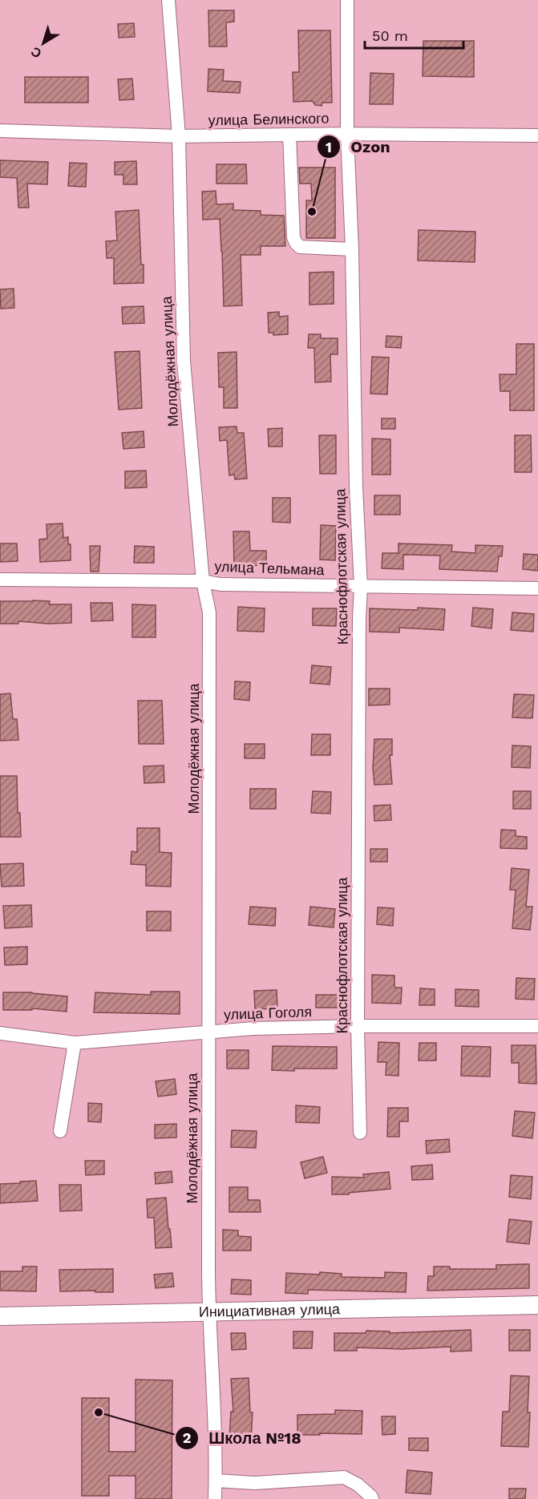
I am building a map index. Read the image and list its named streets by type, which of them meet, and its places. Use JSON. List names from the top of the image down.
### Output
{
  "streets": {
    "street": [
      "улица Белинского",
      "Молодёжная улица",
      "Краснофлотская улица",
      "улица Тельмана",
      "улица Гоголя",
      "Инициативная улица"
    ]
  },
  "crossings": [
    ["улица Белинского", "Молодёжная улица"],
    ["улица Белинского", "Краснофлотская улица"],
    ["Молодёжная улица", "улица Тельмана"],
    ["Молодёжная улица", "улица Гоголя"],
    ["Молодёжная улица", "Инициативная улица"],
    ["Краснофлотская улица", "улица Тельмана"],
    ["Краснофлотская улица", "улица Гоголя"]
  ],
  "places": ["Ozon", "Школа №18"],
  "scale_bar": "50 m",
  "north": "bottom left"
}
